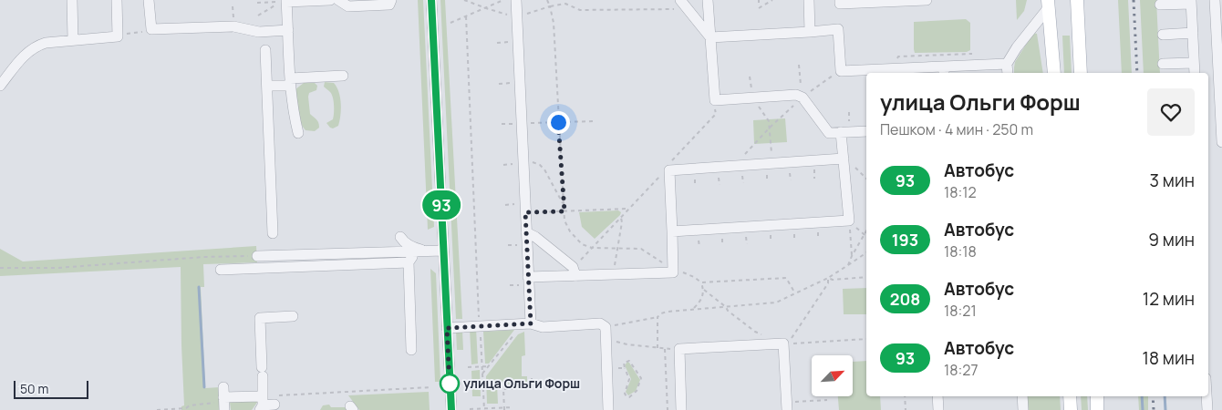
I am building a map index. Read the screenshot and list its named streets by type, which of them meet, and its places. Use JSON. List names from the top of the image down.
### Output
{
  "places": ["улица Ольги Форш"],
  "lines": ["bus line 93"],
  "scale_bar": "50 m",
  "north": "top right",
  "page": {
    "on_map": "93",
    "heading": ["улица Ольги Форш", "Пешком · 4 мин · 250 m"],
    "list": [
      {
        "mark": "93",
        "name": "Автобус",
        "note": "18:12",
        "value": "3 мин"
      },
      {
        "mark": "193",
        "name": "Автобус",
        "note": "18:18",
        "value": "9 мин"
      },
      {
        "mark": "208",
        "name": "Автобус",
        "note": "18:21",
        "value": "12 мин"
      },
      {
        "mark": "93",
        "name": "Автобус",
        "note": "18:27",
        "value": "18 мин"
      }
    ],
    "scale": "50 m"
  }
}
